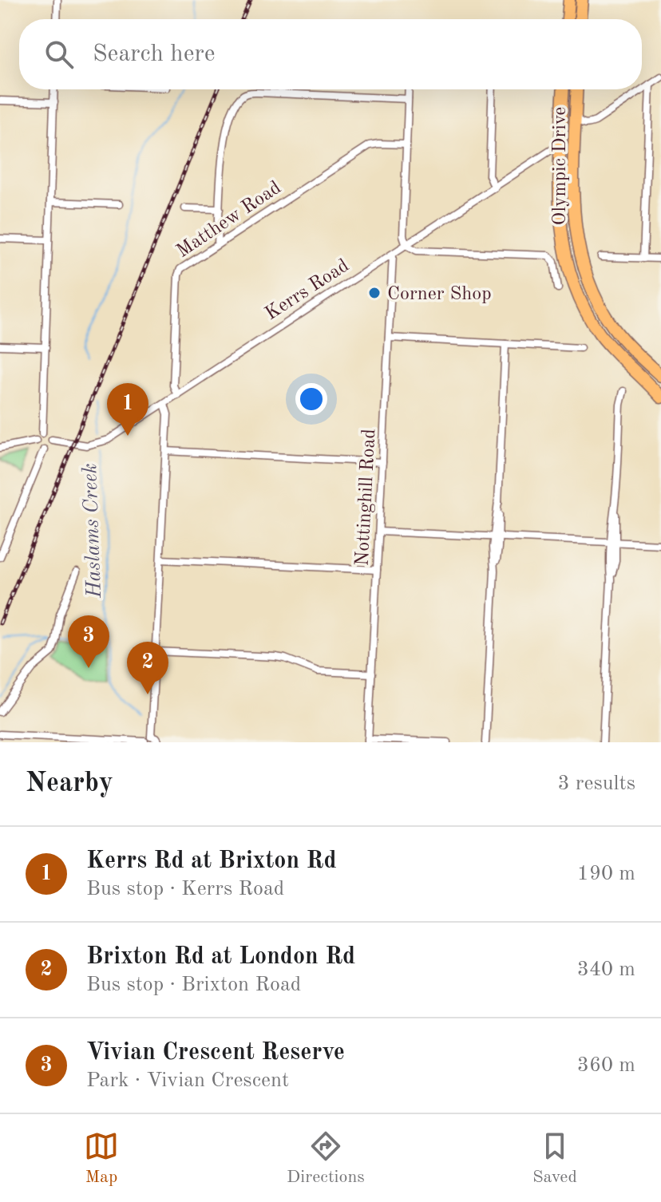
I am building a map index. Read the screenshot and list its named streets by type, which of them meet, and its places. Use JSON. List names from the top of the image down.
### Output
{
  "streets": {
    "highway": ["Olympic Drive"],
    "street": ["Matthew Road", "Kerrs Road", "Nottinghill Road"]
  },
  "crossings": [
    ["Olympic Drive", "Kerrs Road"],
    ["Matthew Road", "Kerrs Road"],
    ["Kerrs Road", "Nottinghill Road"]
  ],
  "water": ["Haslams Creek"],
  "places": ["Corner Shop"],
  "page": {
    "search": "Search here",
    "pins": ["1", "3", "2"],
    "heading": ["Nearby", "3 results"],
    "list": [
      {
        "mark": "1",
        "name": "Kerrs Rd at Brixton Rd",
        "note": "Bus stop · Kerrs Road",
        "value": "190 m"
      },
      {
        "mark": "2",
        "name": "Brixton Rd at London Rd",
        "note": "Bus stop · Brixton Road",
        "value": "340 m"
      },
      {
        "mark": "3",
        "name": "Vivian Crescent Reserve",
        "note": "Park · Vivian Crescent",
        "value": "360 m"
      }
    ],
    "nav": ["Map", "Directions", "Saved"]
  }
}
